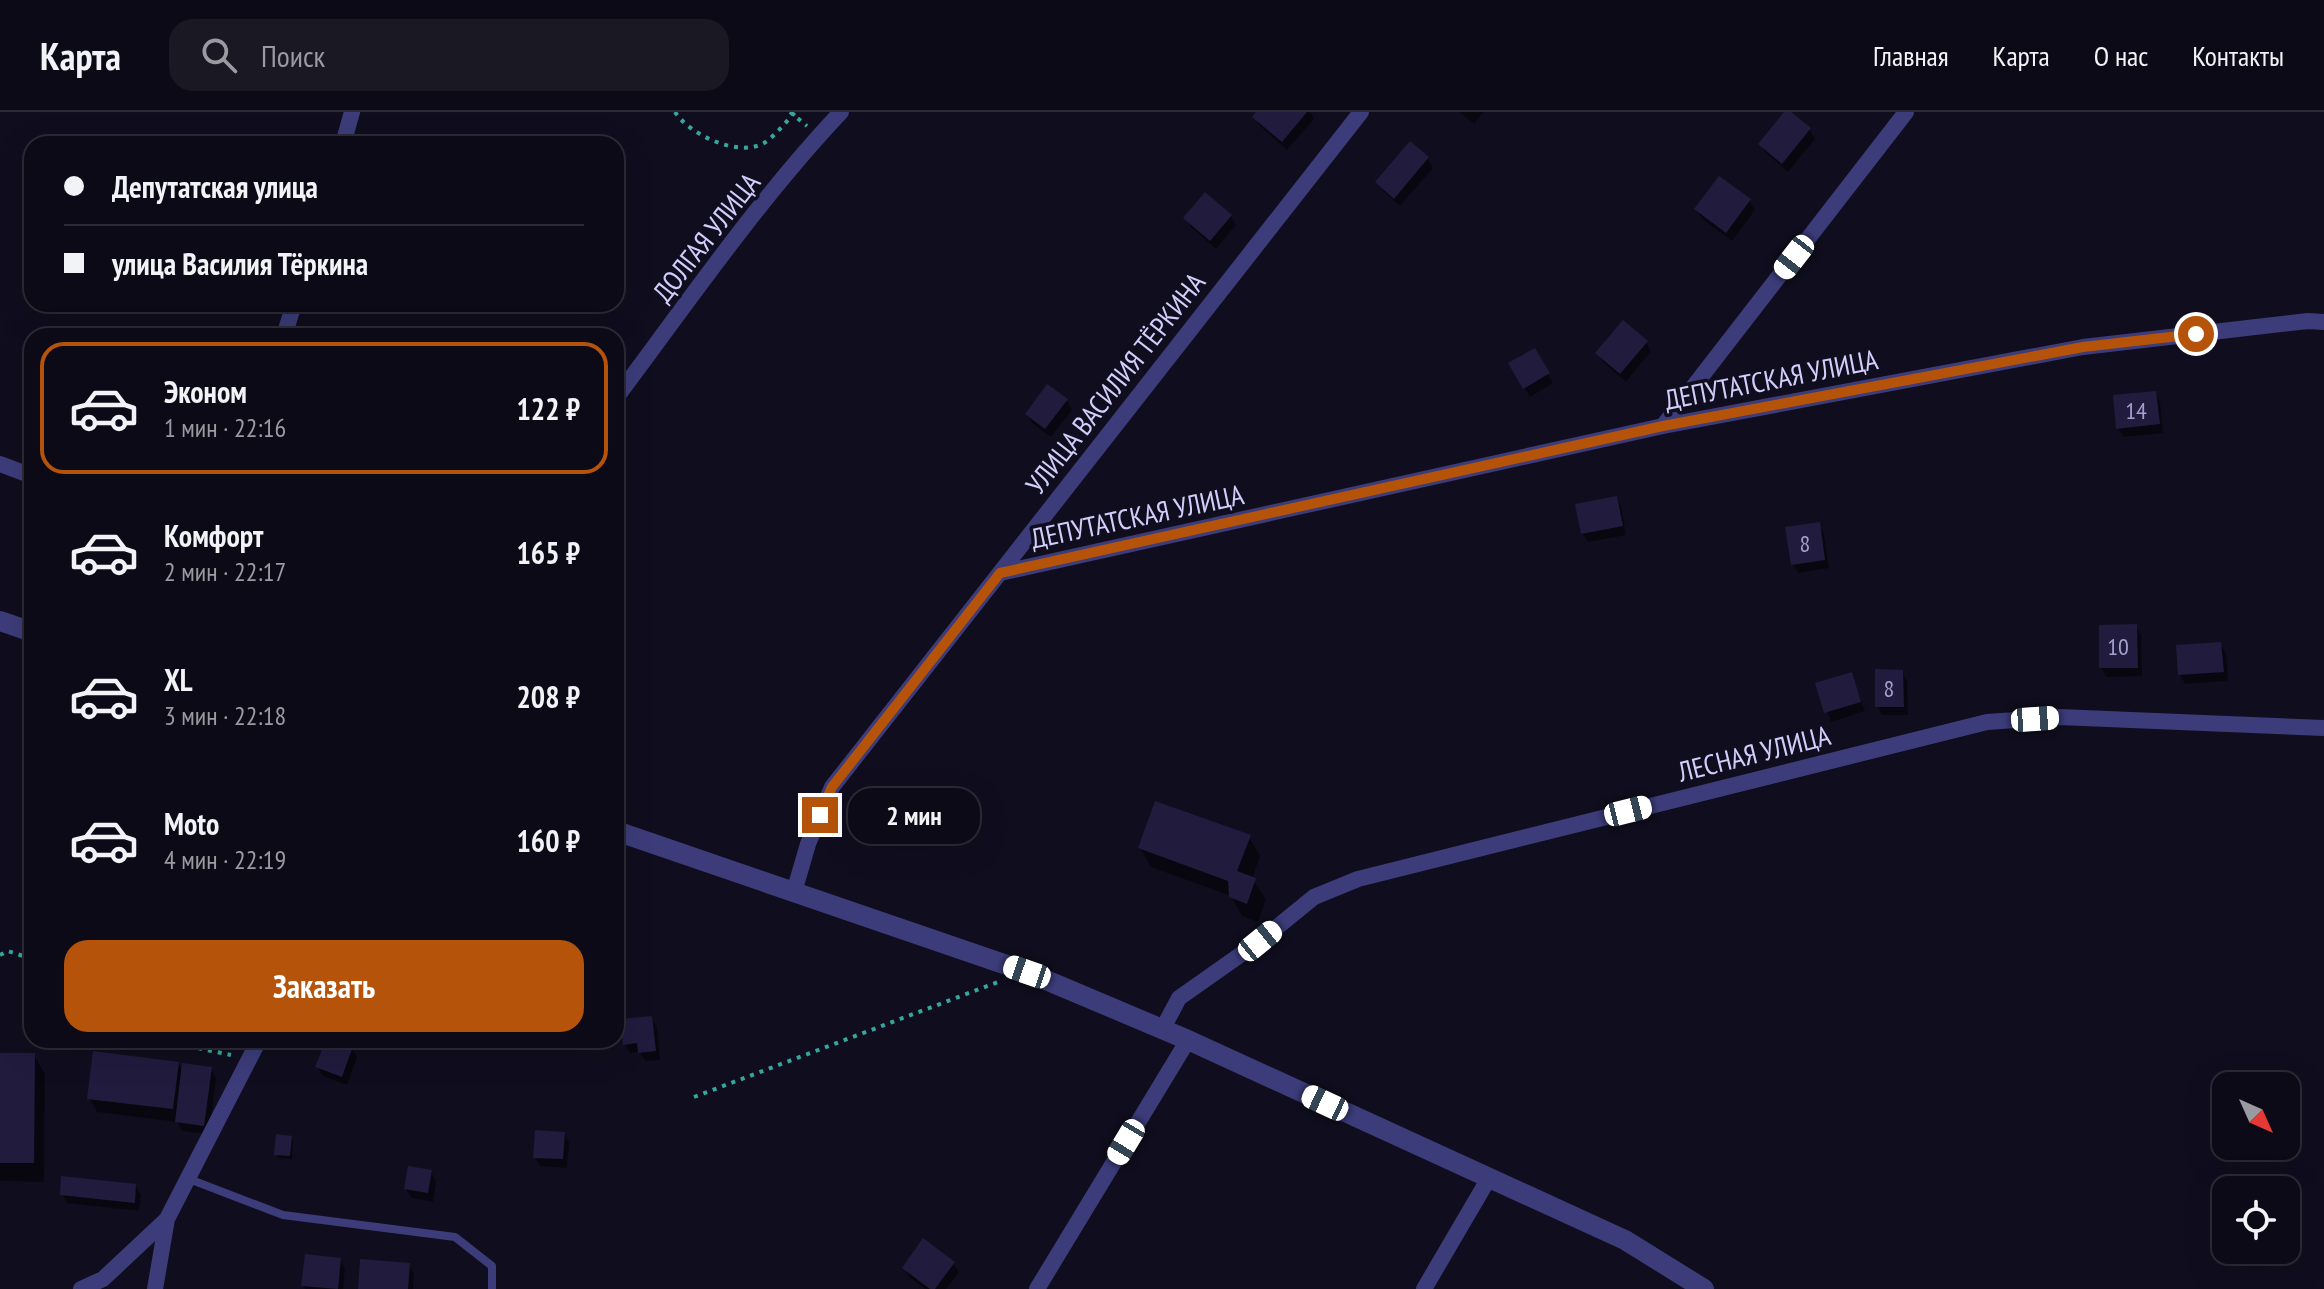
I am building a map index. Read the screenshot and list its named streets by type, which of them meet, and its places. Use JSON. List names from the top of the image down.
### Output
{
  "streets": {
    "street": [
      "ДОЛГАЯ УЛИЦА",
      "ДЕПУТАТСКАЯ УЛИЦА",
      "УЛИЦА ВАСИЛИЯ ТЁРКИНА",
      "ЛЕСНАЯ УЛИЦА"
    ]
  },
  "crossings": [
    ["ДЕПУТАТСКАЯ УЛИЦА", "УЛИЦА ВАСИЛИЯ ТЁРКИНА"]
  ],
  "house_numbers": [
    "14",
    "8",
    "10",
    "8"
  ],
  "north": "bottom right",
  "page": {
    "header": "Карта",
    "search": "Поиск",
    "nav": [
      "Главная",
      "Карта",
      "О нас",
      "Контакты"
    ],
    "banner": ["Депутатская улица", "улица Василия Тёркина"],
    "list": [
      {
        "name": "Эконом",
        "note": "1 мин · 22:16",
        "value": "122 ₽"
      },
      {
        "name": "Комфорт",
        "note": "2 мин · 22:17",
        "value": "165 ₽"
      },
      {
        "name": "XL",
        "note": "3 мин · 22:18",
        "value": "208 ₽"
      },
      {
        "name": "Moto",
        "note": "4 мин · 22:19",
        "value": "160 ₽"
      }
    ],
    "bubble": "2 мин",
    "buttons": "Заказать"
  }
}
